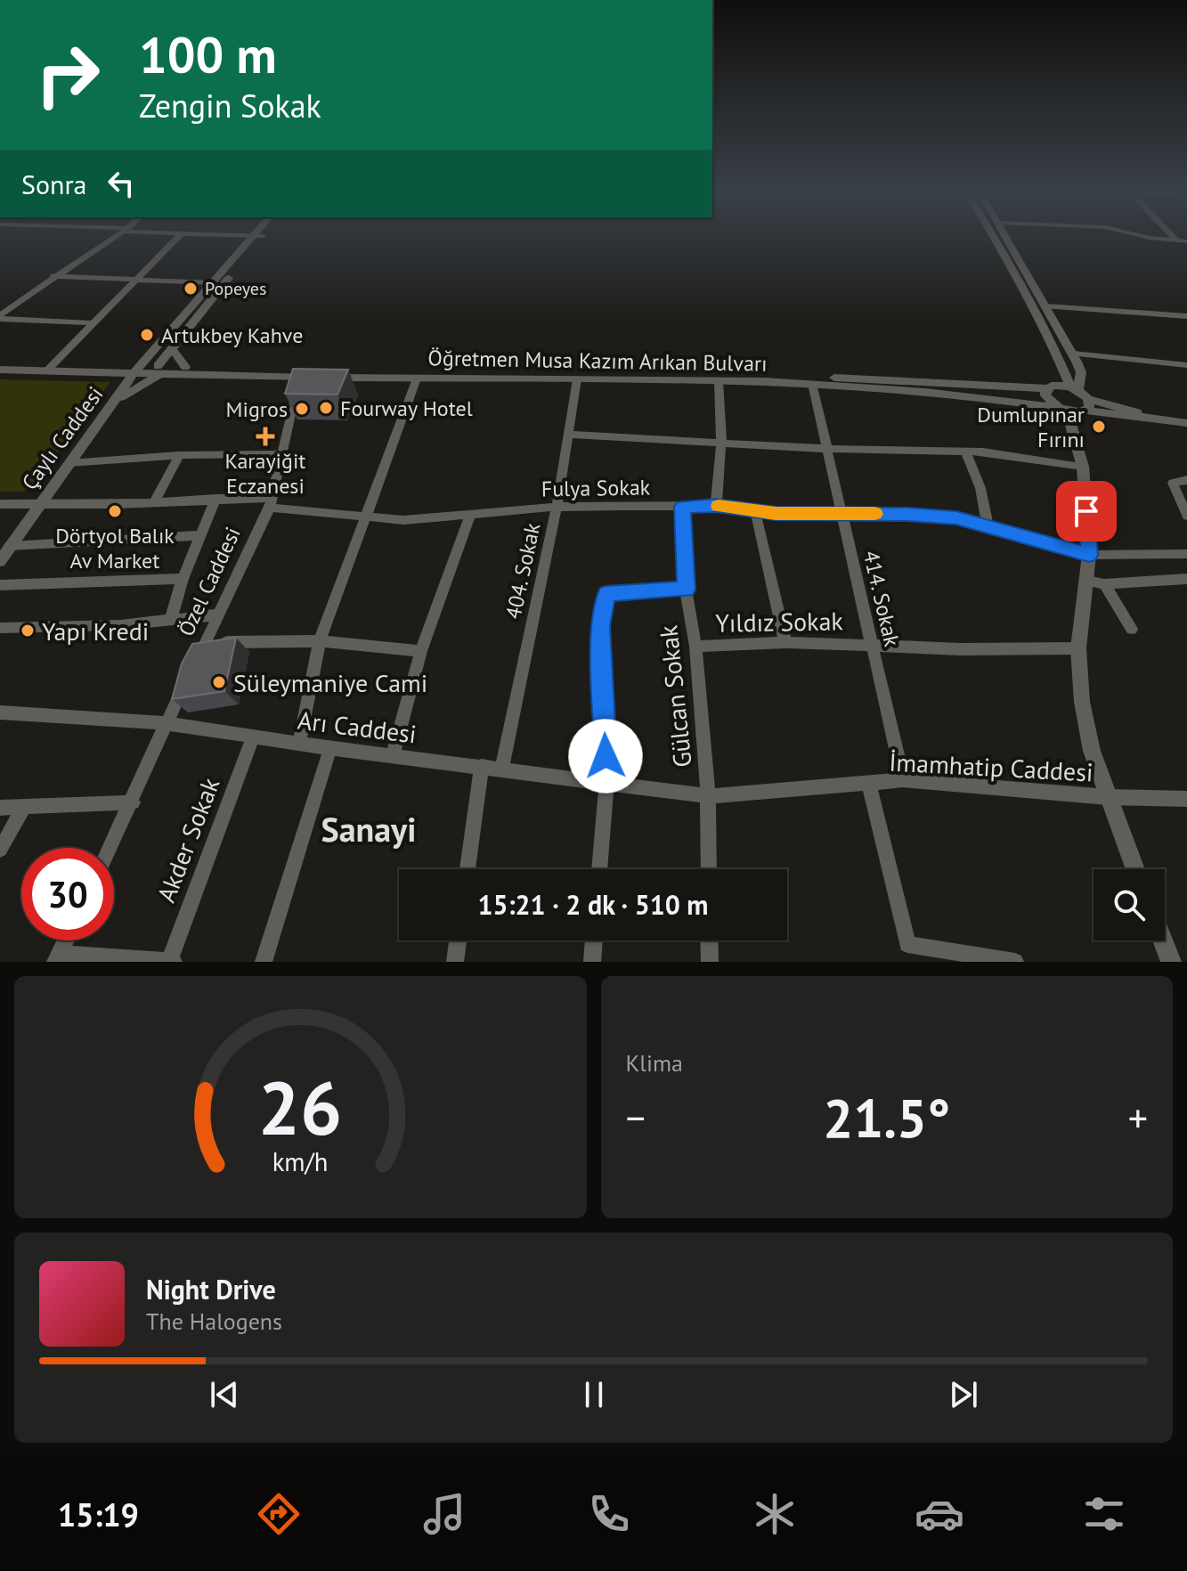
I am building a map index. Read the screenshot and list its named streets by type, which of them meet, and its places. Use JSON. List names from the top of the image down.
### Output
{
  "streets": {
    "street": [
      "Öğretmen Musa Kazım Arıkan Bulvarı",
      "Çaylı Caddesi",
      "Fulya Sokak",
      "404. Sokak",
      "Özel Caddesi",
      "414. Sokak",
      "Yıldız Sokak",
      "Gülcan Sokak",
      "Arı Caddesi",
      "İmamhatip Caddesi",
      "Akder Sokak"
    ]
  },
  "crossings": [
    ["Öğretmen Musa Kazım Arıkan Bulvarı", "Çaylı Caddesi"],
    ["Öğretmen Musa Kazım Arıkan Bulvarı", "404. Sokak"],
    ["Öğretmen Musa Kazım Arıkan Bulvarı", "Özel Caddesi"],
    ["Öğretmen Musa Kazım Arıkan Bulvarı", "414. Sokak"],
    ["Çaylı Caddesi", "Fulya Sokak"],
    ["Fulya Sokak", "404. Sokak"],
    ["Fulya Sokak", "Özel Caddesi"],
    ["Fulya Sokak", "414. Sokak"],
    ["Fulya Sokak", "Gülcan Sokak"],
    ["404. Sokak", "Arı Caddesi"],
    ["Özel Caddesi", "Arı Caddesi"],
    ["414. Sokak", "Yıldız Sokak"],
    ["414. Sokak", "İmamhatip Caddesi"],
    ["Yıldız Sokak", "Gülcan Sokak"],
    ["Gülcan Sokak", "Arı Caddesi"],
    ["Gülcan Sokak", "İmamhatip Caddesi"],
    ["Arı Caddesi", "İmamhatip Caddesi"],
    ["Arı Caddesi", "Akder Sokak"]
  ],
  "districts": ["Sanayi"],
  "places": {
    "other": [
      "Popeyes",
      "Artukbey Kahve",
      "Fourway Hotel",
      "Migros",
      "Dumlupınar Fırını",
      "Dörtyol Balık Av Market",
      "Yapı Kredi",
      "Süleymaniye Cami"
    ],
    "health": ["Karayiğit Eczanesi"]
  },
  "page": {
    "turn": ["100 m", "Zengin Sokak"],
    "then": "Sonra",
    "limit": "30",
    "trip": "15:21 · 2 dk · 510 m",
    "tile": "Klima",
    "heat": ["−", "21.5°", "+"],
    "song": ["Night Drive", "The Halogens"],
    "tabs": "15:19",
    "gauge": ["26", "km/h"]
  }
}
